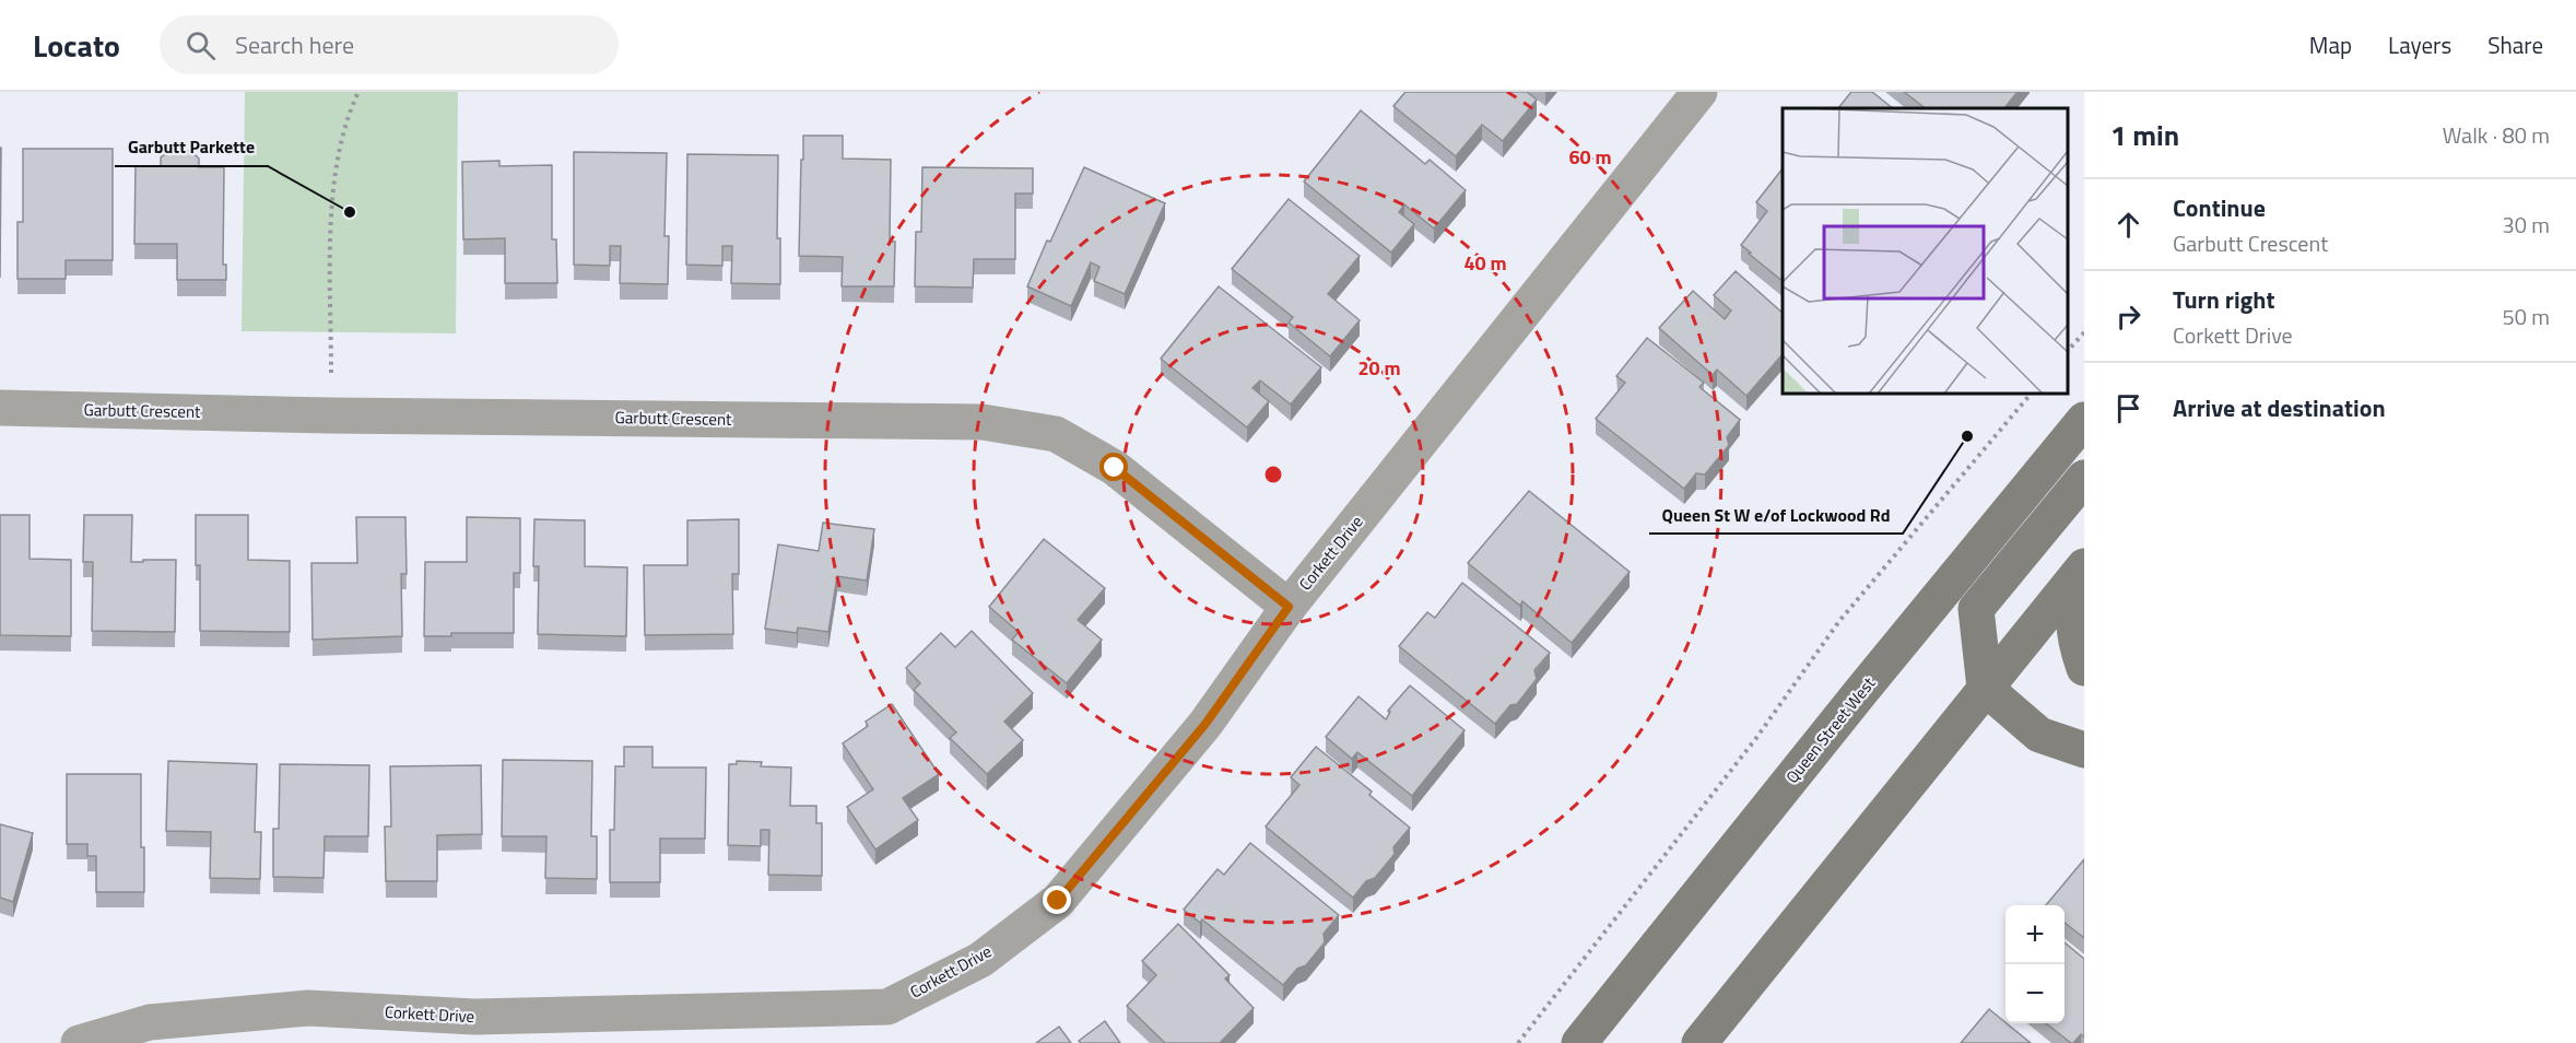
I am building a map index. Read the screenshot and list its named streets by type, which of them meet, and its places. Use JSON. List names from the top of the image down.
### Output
{
  "streets": {
    "main road": ["Queen Street West"],
    "street": ["Garbutt Crescent", "Corkett Drive"]
  },
  "crossings": [
    ["Garbutt Crescent", "Corkett Drive"]
  ],
  "places": ["Garbutt Parkette", "Queen St W e/of Lockwood Rd"],
  "page": {
    "header": "Locato",
    "search": "Search here",
    "nav": ["Map", "Layers", "Share"],
    "heading": ["1 min", "Walk · 80 m"],
    "list": [
      ["Continue", "Garbutt Crescent", "30 m"],
      ["Turn right", "Corkett Drive", "50 m"],
      "Arrive at destination"
    ],
    "map_buttons": ["+", "−"]
  },
  "rings": ["60 m", "40 m", "20 m"]
}
